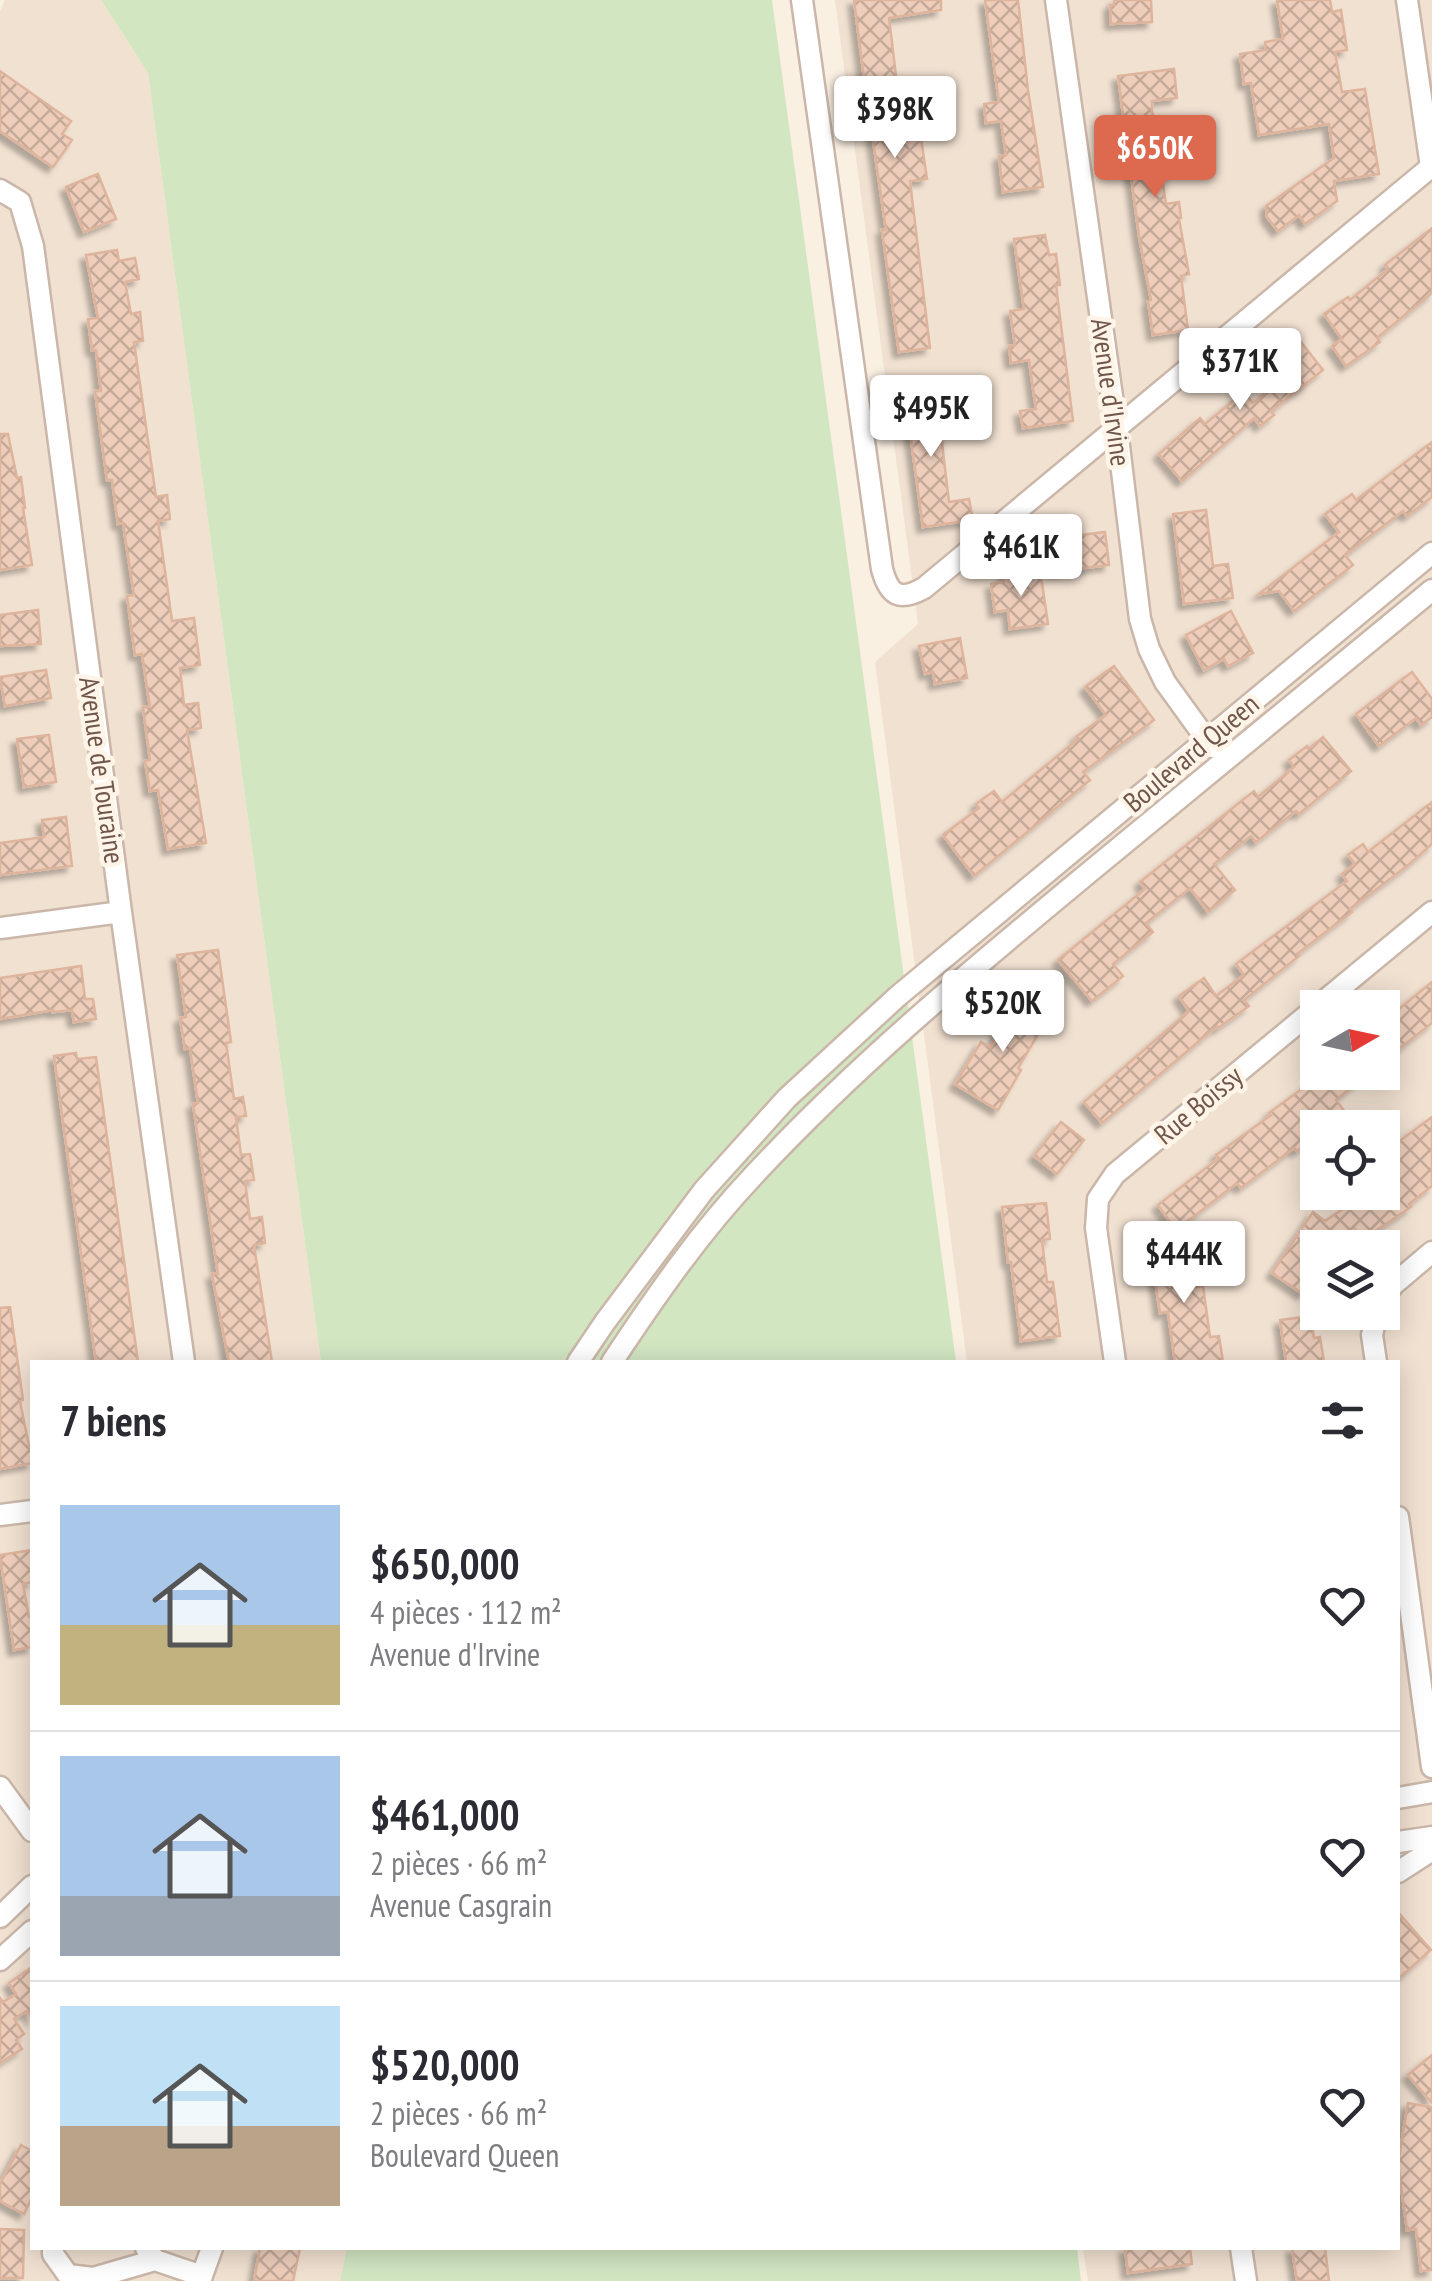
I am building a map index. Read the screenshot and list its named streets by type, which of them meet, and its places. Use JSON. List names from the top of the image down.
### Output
{
  "streets": {
    "street": [
      "Avenue d'Irvine",
      "Boulevard Queen",
      "Avenue de Touraine",
      "Rue Boissy"
    ]
  },
  "crossings": [
    ["Avenue d'Irvine", "Boulevard Queen"]
  ],
  "north": "right",
  "page": {
    "price": [
      "$398K",
      "$650K",
      "$371K",
      "$495K",
      "$461K",
      "$520K",
      "$444K"
    ],
    "heading": "7 biens",
    "list": [
      {
        "name": "$650,000",
        "note": "4 pièces · 112 m² · Avenue d'Irvine"
      },
      {
        "name": "$461,000",
        "note": "2 pièces · 66 m² · Avenue Casgrain"
      },
      {
        "name": "$520,000",
        "note": "2 pièces · 66 m² · Boulevard Queen"
      }
    ]
  }
}
